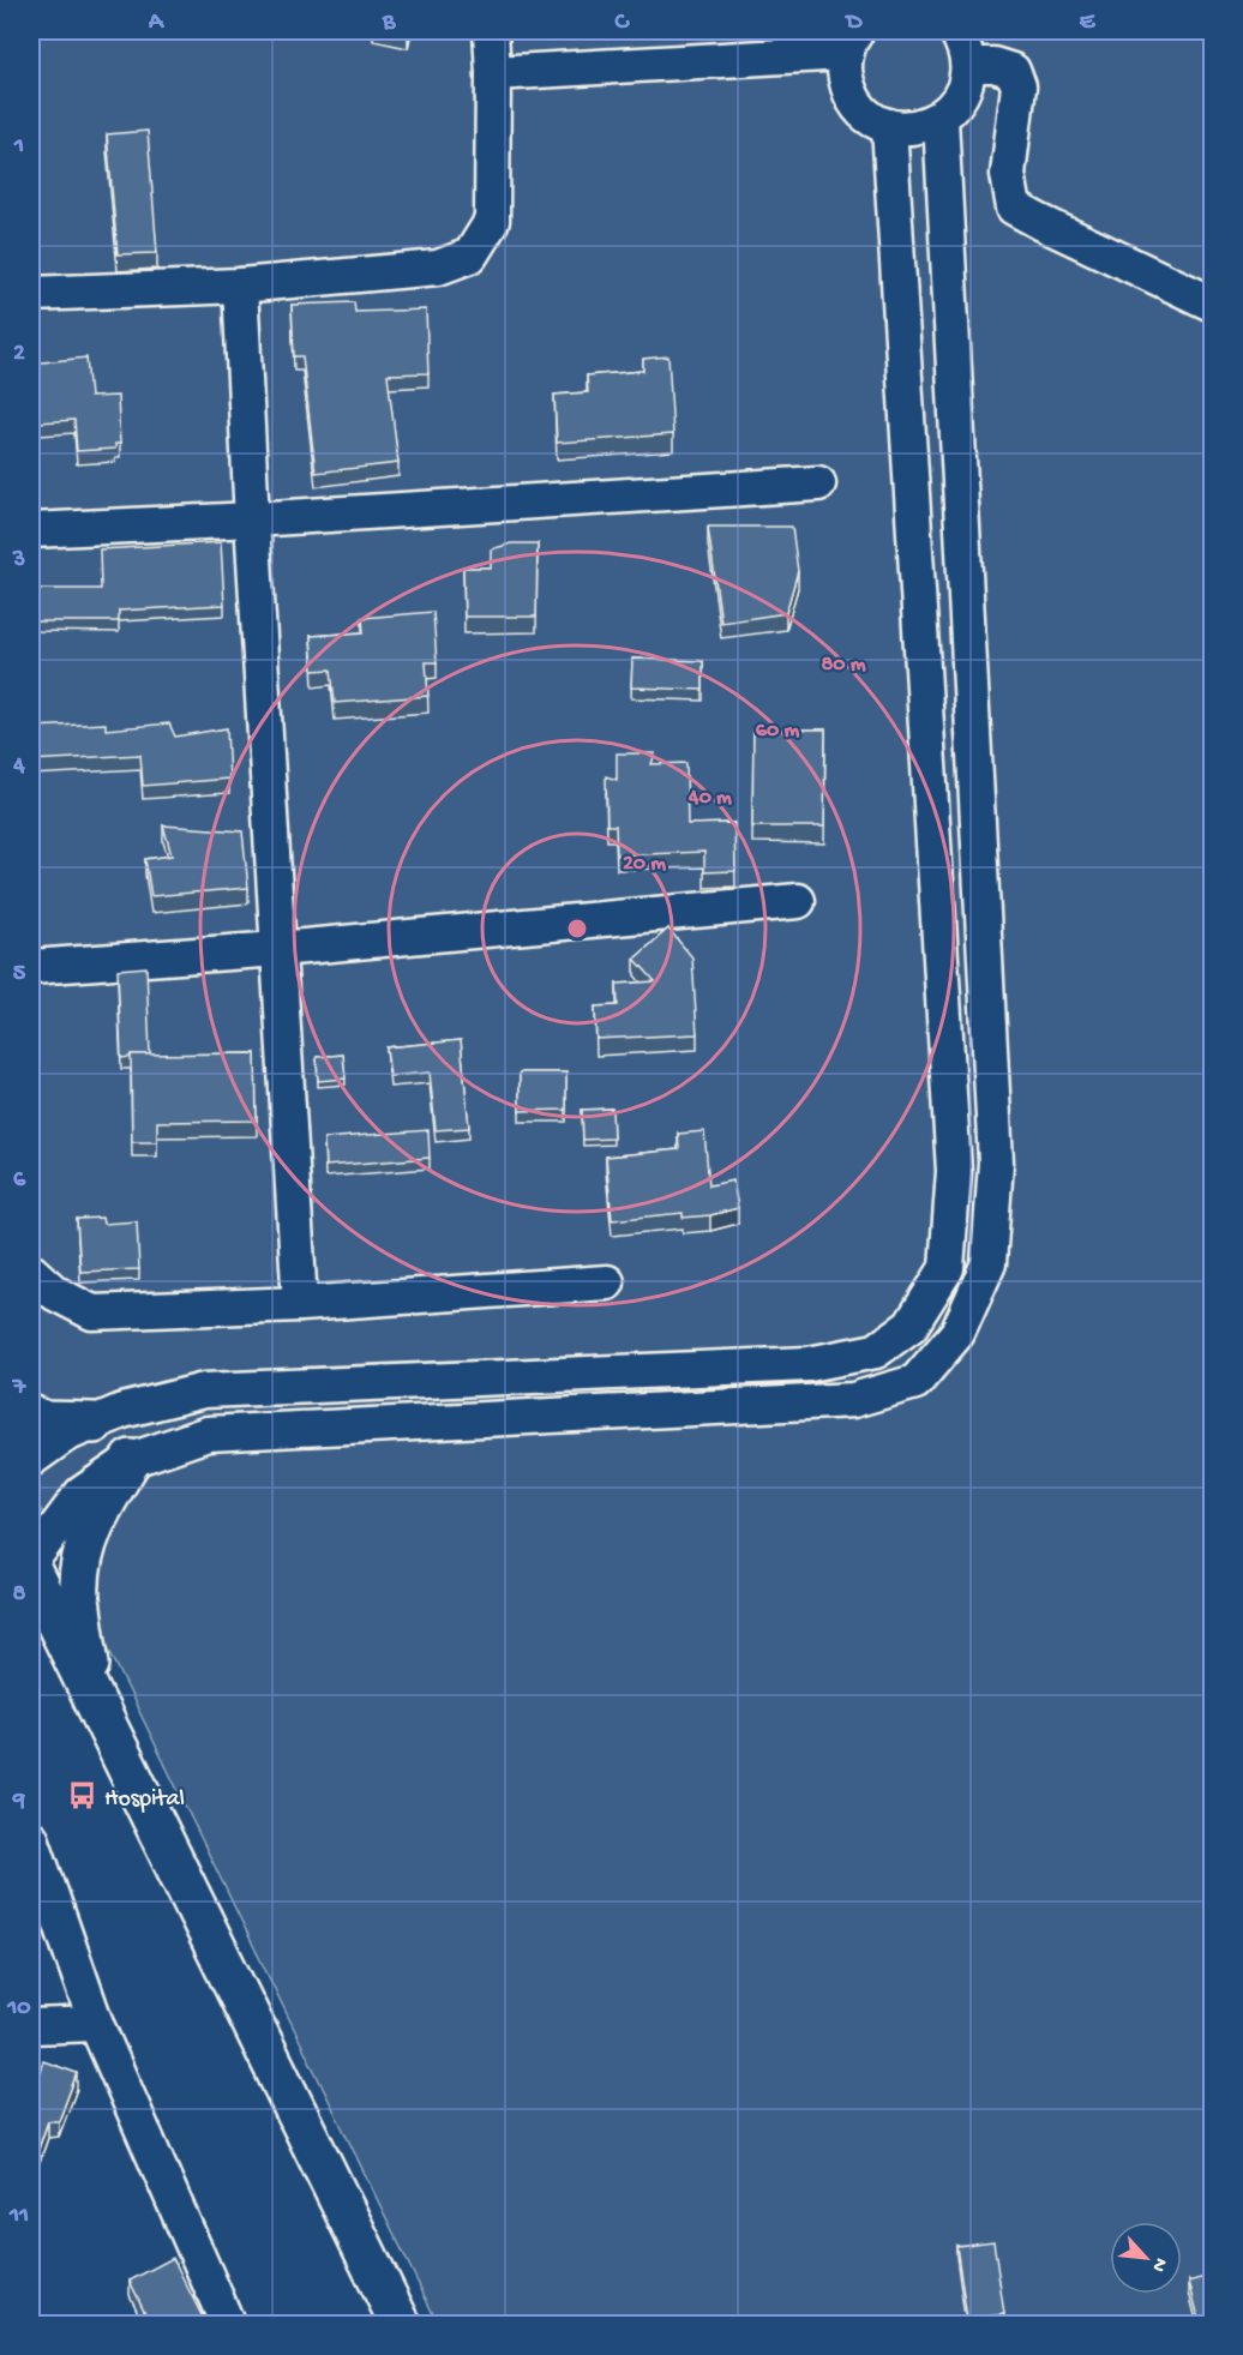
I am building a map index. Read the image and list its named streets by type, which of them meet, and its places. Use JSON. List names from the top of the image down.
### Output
{
  "places": {
    "bus stop": ["Hospital"]
  },
  "north": "bottom right",
  "grid": {
    "columns": [
      "A",
      "B",
      "C",
      "D",
      "E"
    ],
    "rows": [
      "1",
      "2",
      "3",
      "4",
      "5",
      "6",
      "7",
      "8",
      "9",
      "10",
      "11"
    ]
  },
  "rings": [
    "80 m",
    "60 m",
    "40 m",
    "20 m"
  ]
}
